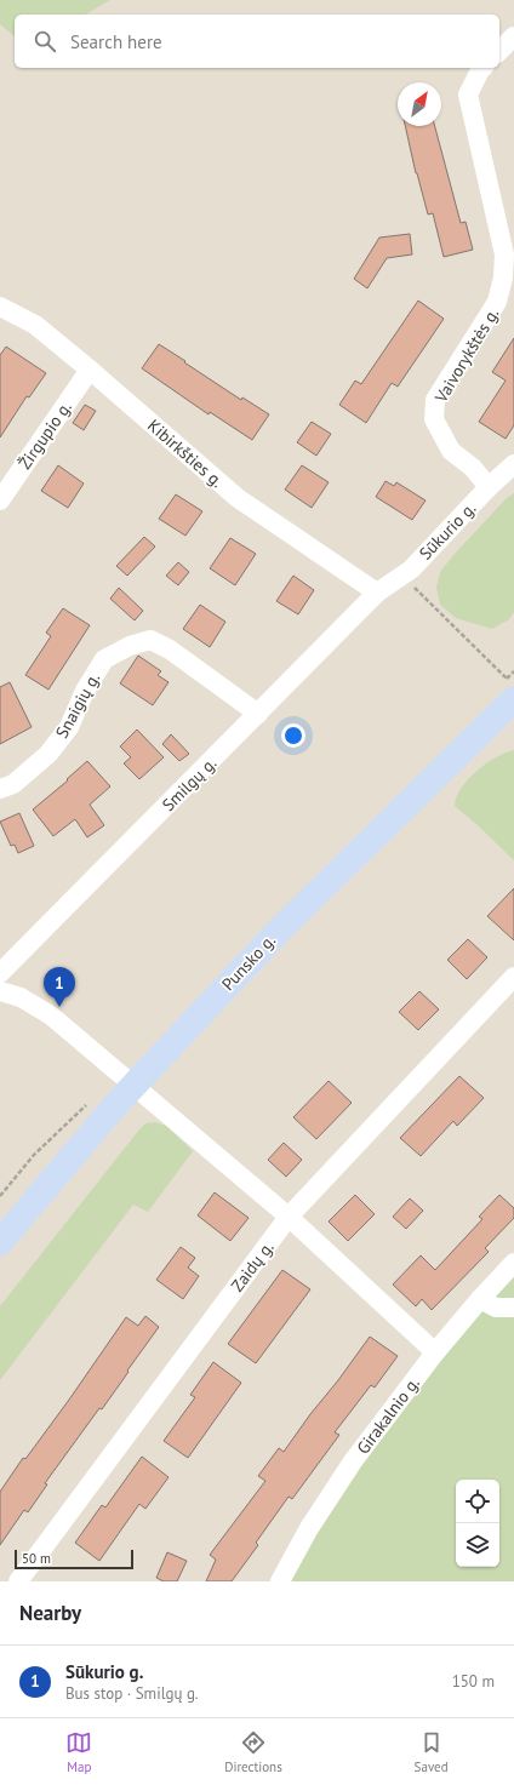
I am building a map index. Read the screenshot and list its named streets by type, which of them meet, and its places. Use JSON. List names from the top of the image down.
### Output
{
  "streets": {
    "main road": ["Punsko g."],
    "street": [
      "Vaivorykštės g.",
      "Žirgupio g.",
      "Kibirkšties g.",
      "Sūkurio g.",
      "Snaigių g.",
      "Smilgų g.",
      "Zaidų g.",
      "Girakalnio g."
    ]
  },
  "crossings": [
    ["Vaivorykštės g.", "Sūkurio g."],
    ["Žirgupio g.", "Kibirkšties g."],
    ["Kibirkšties g.", "Sūkurio g."],
    ["Kibirkšties g.", "Smilgų g."],
    ["Sūkurio g.", "Smilgų g."],
    ["Snaigių g.", "Smilgų g."]
  ],
  "scale_bar": "50 m",
  "north": "top right",
  "page": {
    "search": "Search here",
    "pins": "1",
    "scale": "50 m",
    "heading": "Nearby",
    "list": [
      {
        "mark": "1",
        "name": "Sūkurio g.",
        "note": "Bus stop · Smilgų g.",
        "value": "150 m"
      }
    ],
    "nav": ["Map", "Directions", "Saved"]
  }
}
